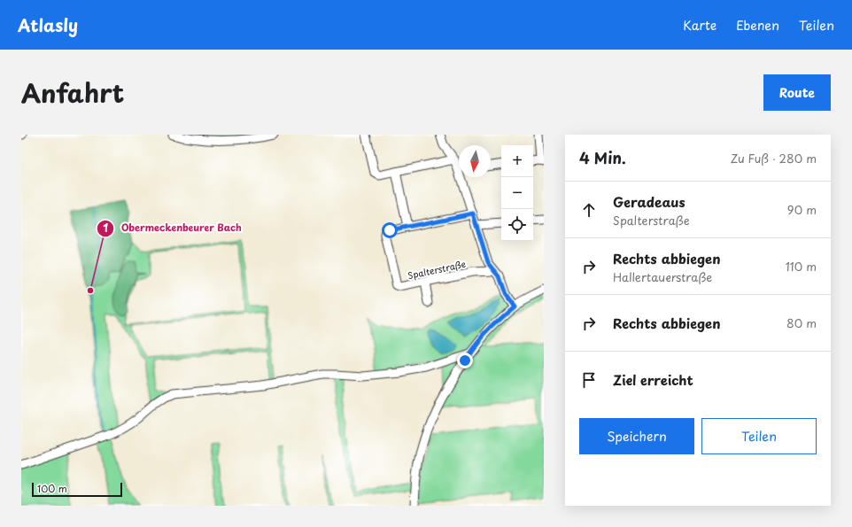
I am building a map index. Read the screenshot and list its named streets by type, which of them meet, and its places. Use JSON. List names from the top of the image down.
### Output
{
  "streets": {
    "street": ["Spalterstraße"]
  },
  "places": ["Obermeckenbeurer Bach"],
  "scale_bar": "100 m",
  "north": "bottom",
  "page": {
    "header": "Atlasly",
    "nav": ["Karte", "Ebenen", "Teilen"],
    "title": "Anfahrt",
    "buttons": [
      "Route",
      ["Speichern", "Teilen"]
    ],
    "heading": ["4 Min.", "Zu Fuß · 280 m"],
    "map_buttons": ["+", "−"],
    "list": [
      ["Geradeaus", "Spalterstraße", "90 m"],
      ["Rechts abbiegen", "Hallertauerstraße", "110 m"],
      ["Rechts abbiegen", "80 m"],
      "Ziel erreicht"
    ],
    "scale": "100 m"
  }
}
